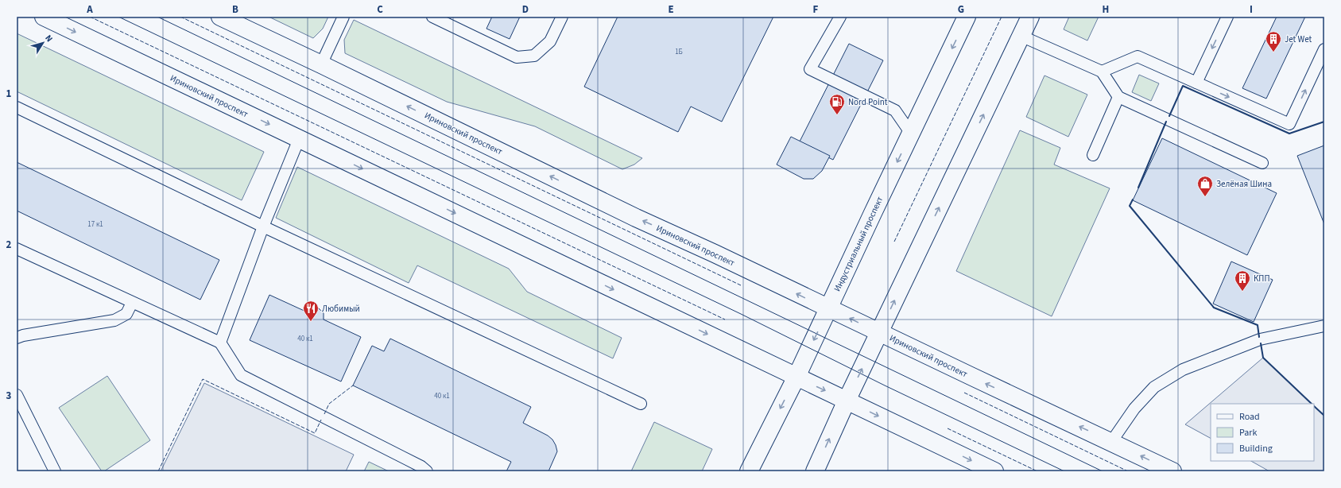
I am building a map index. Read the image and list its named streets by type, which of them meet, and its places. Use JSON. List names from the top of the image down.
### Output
{
  "streets": {
    "main road": ["Ириновский проспект", "Индустриальный проспект"]
  },
  "crossings": [
    ["Ириновский проспект", "Индустриальный проспект"]
  ],
  "places": {
    "building": ["Jet Wet", "КПП"],
    "fuel station": ["Nord Point"],
    "shop": ["Зелёная Шина"],
    "restaurant": ["Любимый"]
  },
  "house_numbers": [
    "1Б",
    "17 к1",
    "40 к1",
    "40 к1"
  ],
  "legend": ["Road", "Park", "Building"],
  "north": "top right",
  "grid": {
    "columns": [
      "A",
      "B",
      "C",
      "D",
      "E",
      "F",
      "G",
      "H",
      "I"
    ],
    "rows": ["1", "2", "3"]
  }
}
